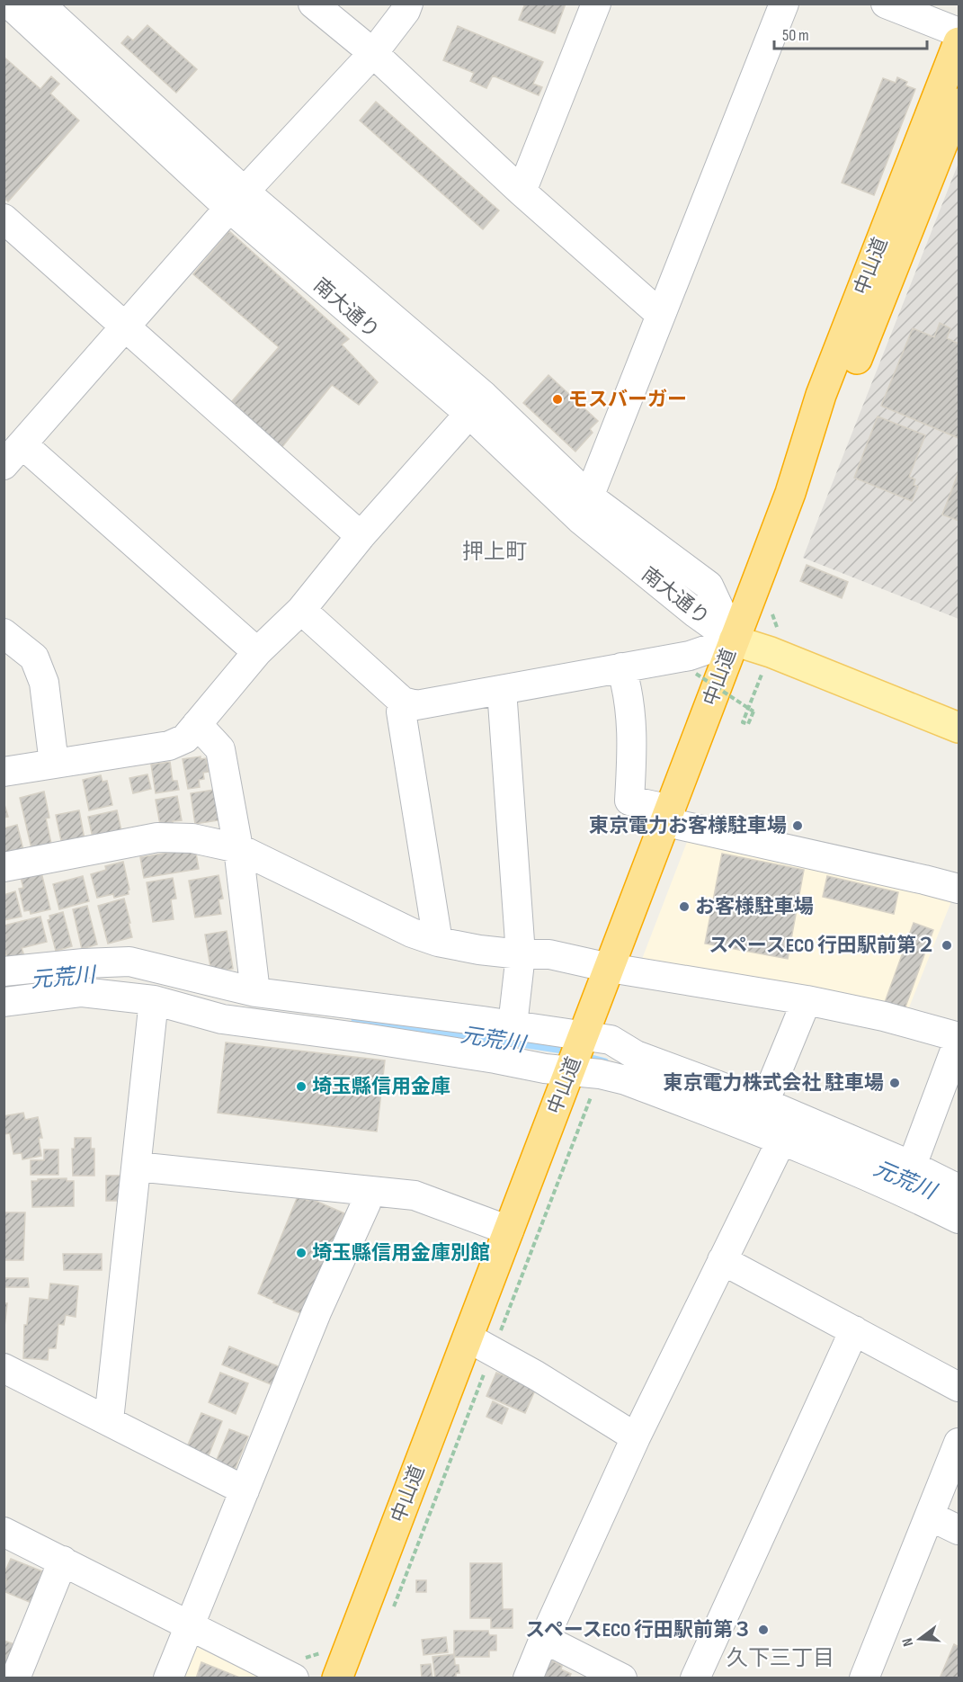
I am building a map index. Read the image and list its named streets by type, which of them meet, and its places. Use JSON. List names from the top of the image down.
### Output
{
  "streets": {
    "highway": ["中山道"],
    "street": ["南大通り"]
  },
  "crossings": [
    ["中山道", "南大通り"]
  ],
  "districts": ["押上町", "久下三丁目"],
  "water": ["元荒川"],
  "places": [
    "モスバーガー",
    "東京電力お客様駐車場",
    "お客様駐車場",
    "スペースECO 行田駅前第２",
    "東京電力株式会社 駐車場",
    "埼玉縣信用金庫",
    "埼玉縣信用金庫別館",
    "スペースECO 行田駅前第３"
  ],
  "scale_bar": "50 m",
  "north": "left"
}
